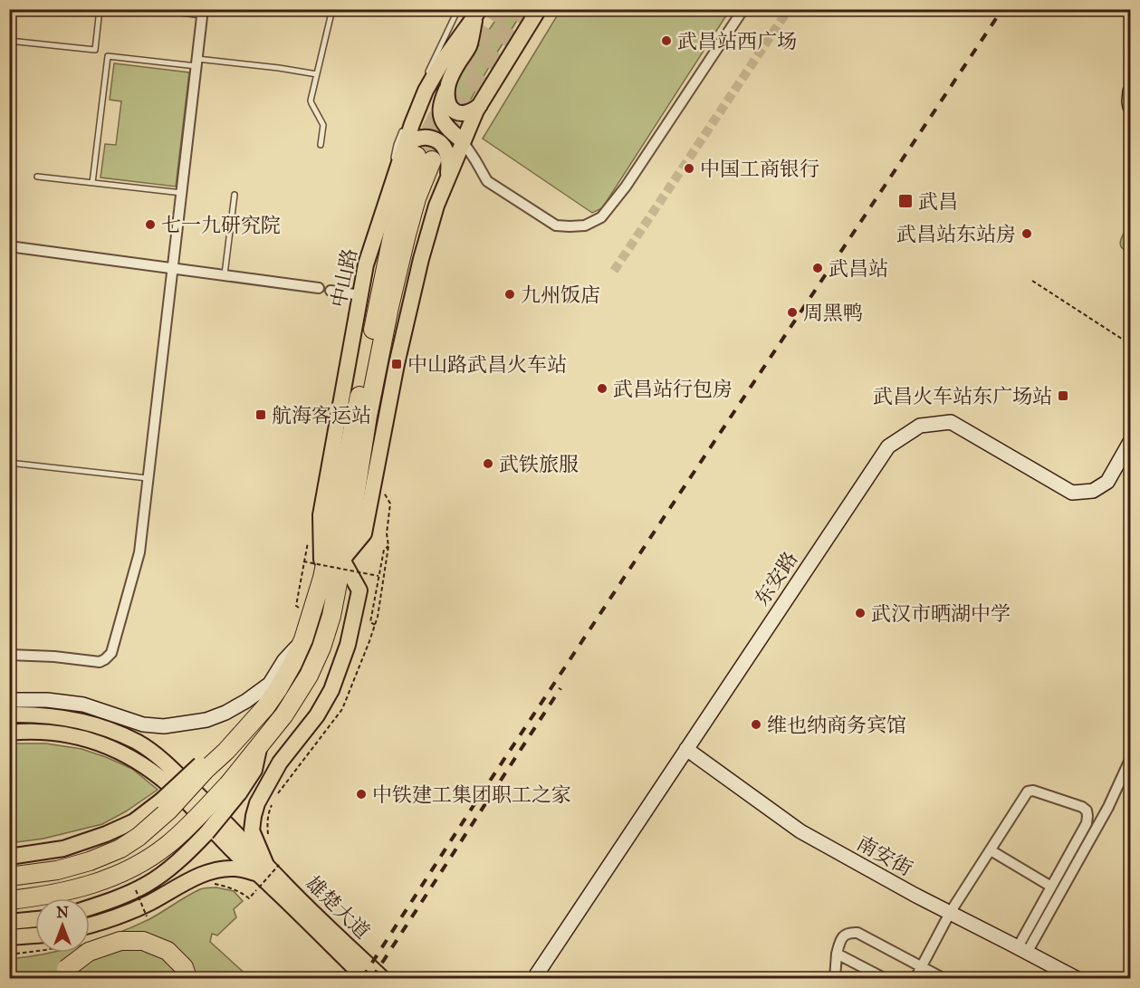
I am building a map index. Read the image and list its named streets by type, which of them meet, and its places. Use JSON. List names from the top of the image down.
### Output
{
  "streets": {
    "main road": ["中山路", "雄楚大道"],
    "street": ["东安路", "南安街"]
  },
  "crossings": [
    ["东安路", "南安街"]
  ],
  "places": {
    "other": [
      "武昌站西广场",
      "中国工商银行",
      "七一九研究院",
      "武昌站东站房",
      "武昌站",
      "九州饭店",
      "周黑鸭",
      "武昌站行包房",
      "武铁旅服",
      "武汉市晒湖中学",
      "维也纳商务宾馆",
      "中铁建工集团职工之家"
    ],
    "transit": [
      "武昌",
      "中山路武昌火车站",
      "武昌火车站东广场站",
      "航海客运站"
    ]
  },
  "north": "top"
}
